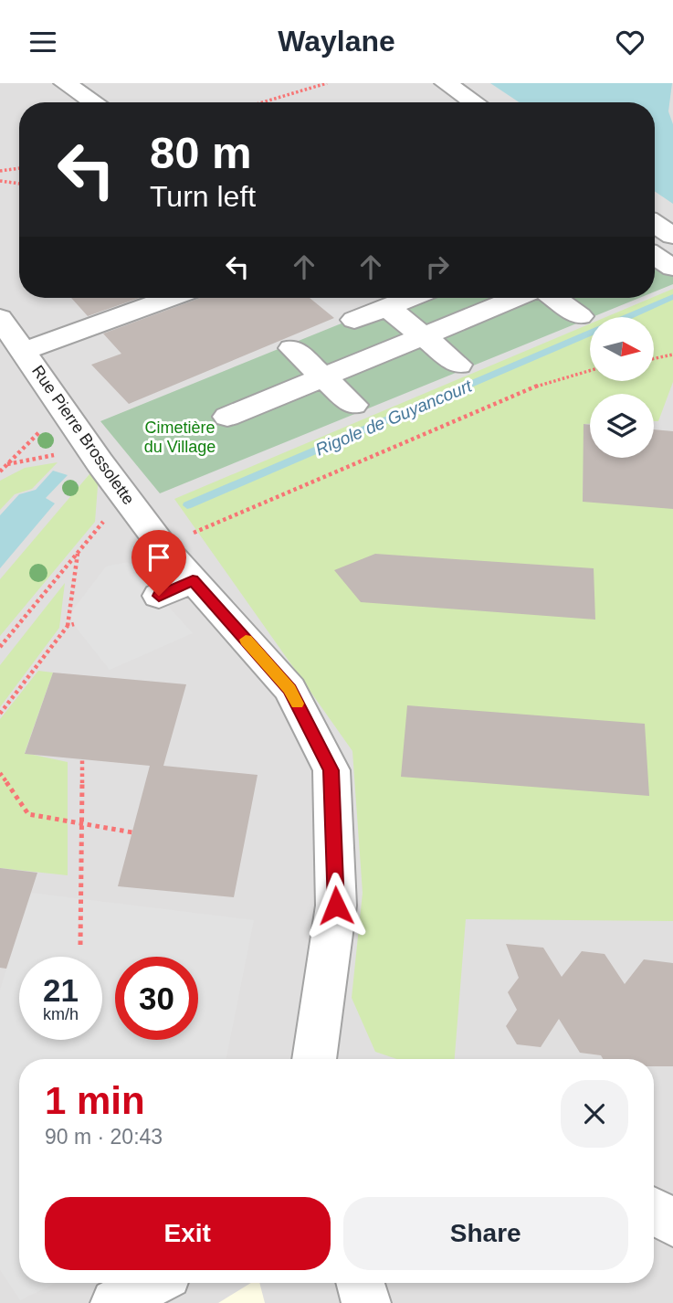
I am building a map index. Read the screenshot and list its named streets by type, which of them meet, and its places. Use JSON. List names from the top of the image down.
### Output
{
  "streets": {
    "street": ["Rue Pierre Brossolette"]
  },
  "water": ["Rigole de Guyancourt"],
  "parks": ["Cimetière du Village"],
  "north": "right",
  "page": {
    "header": "Waylane",
    "turn": ["80 m", "Turn left"],
    "speed": "21 km/h",
    "limit": "30",
    "heading": ["1 min", "90 m · 20:43"],
    "buttons": ["Exit", "Share"]
  }
}
